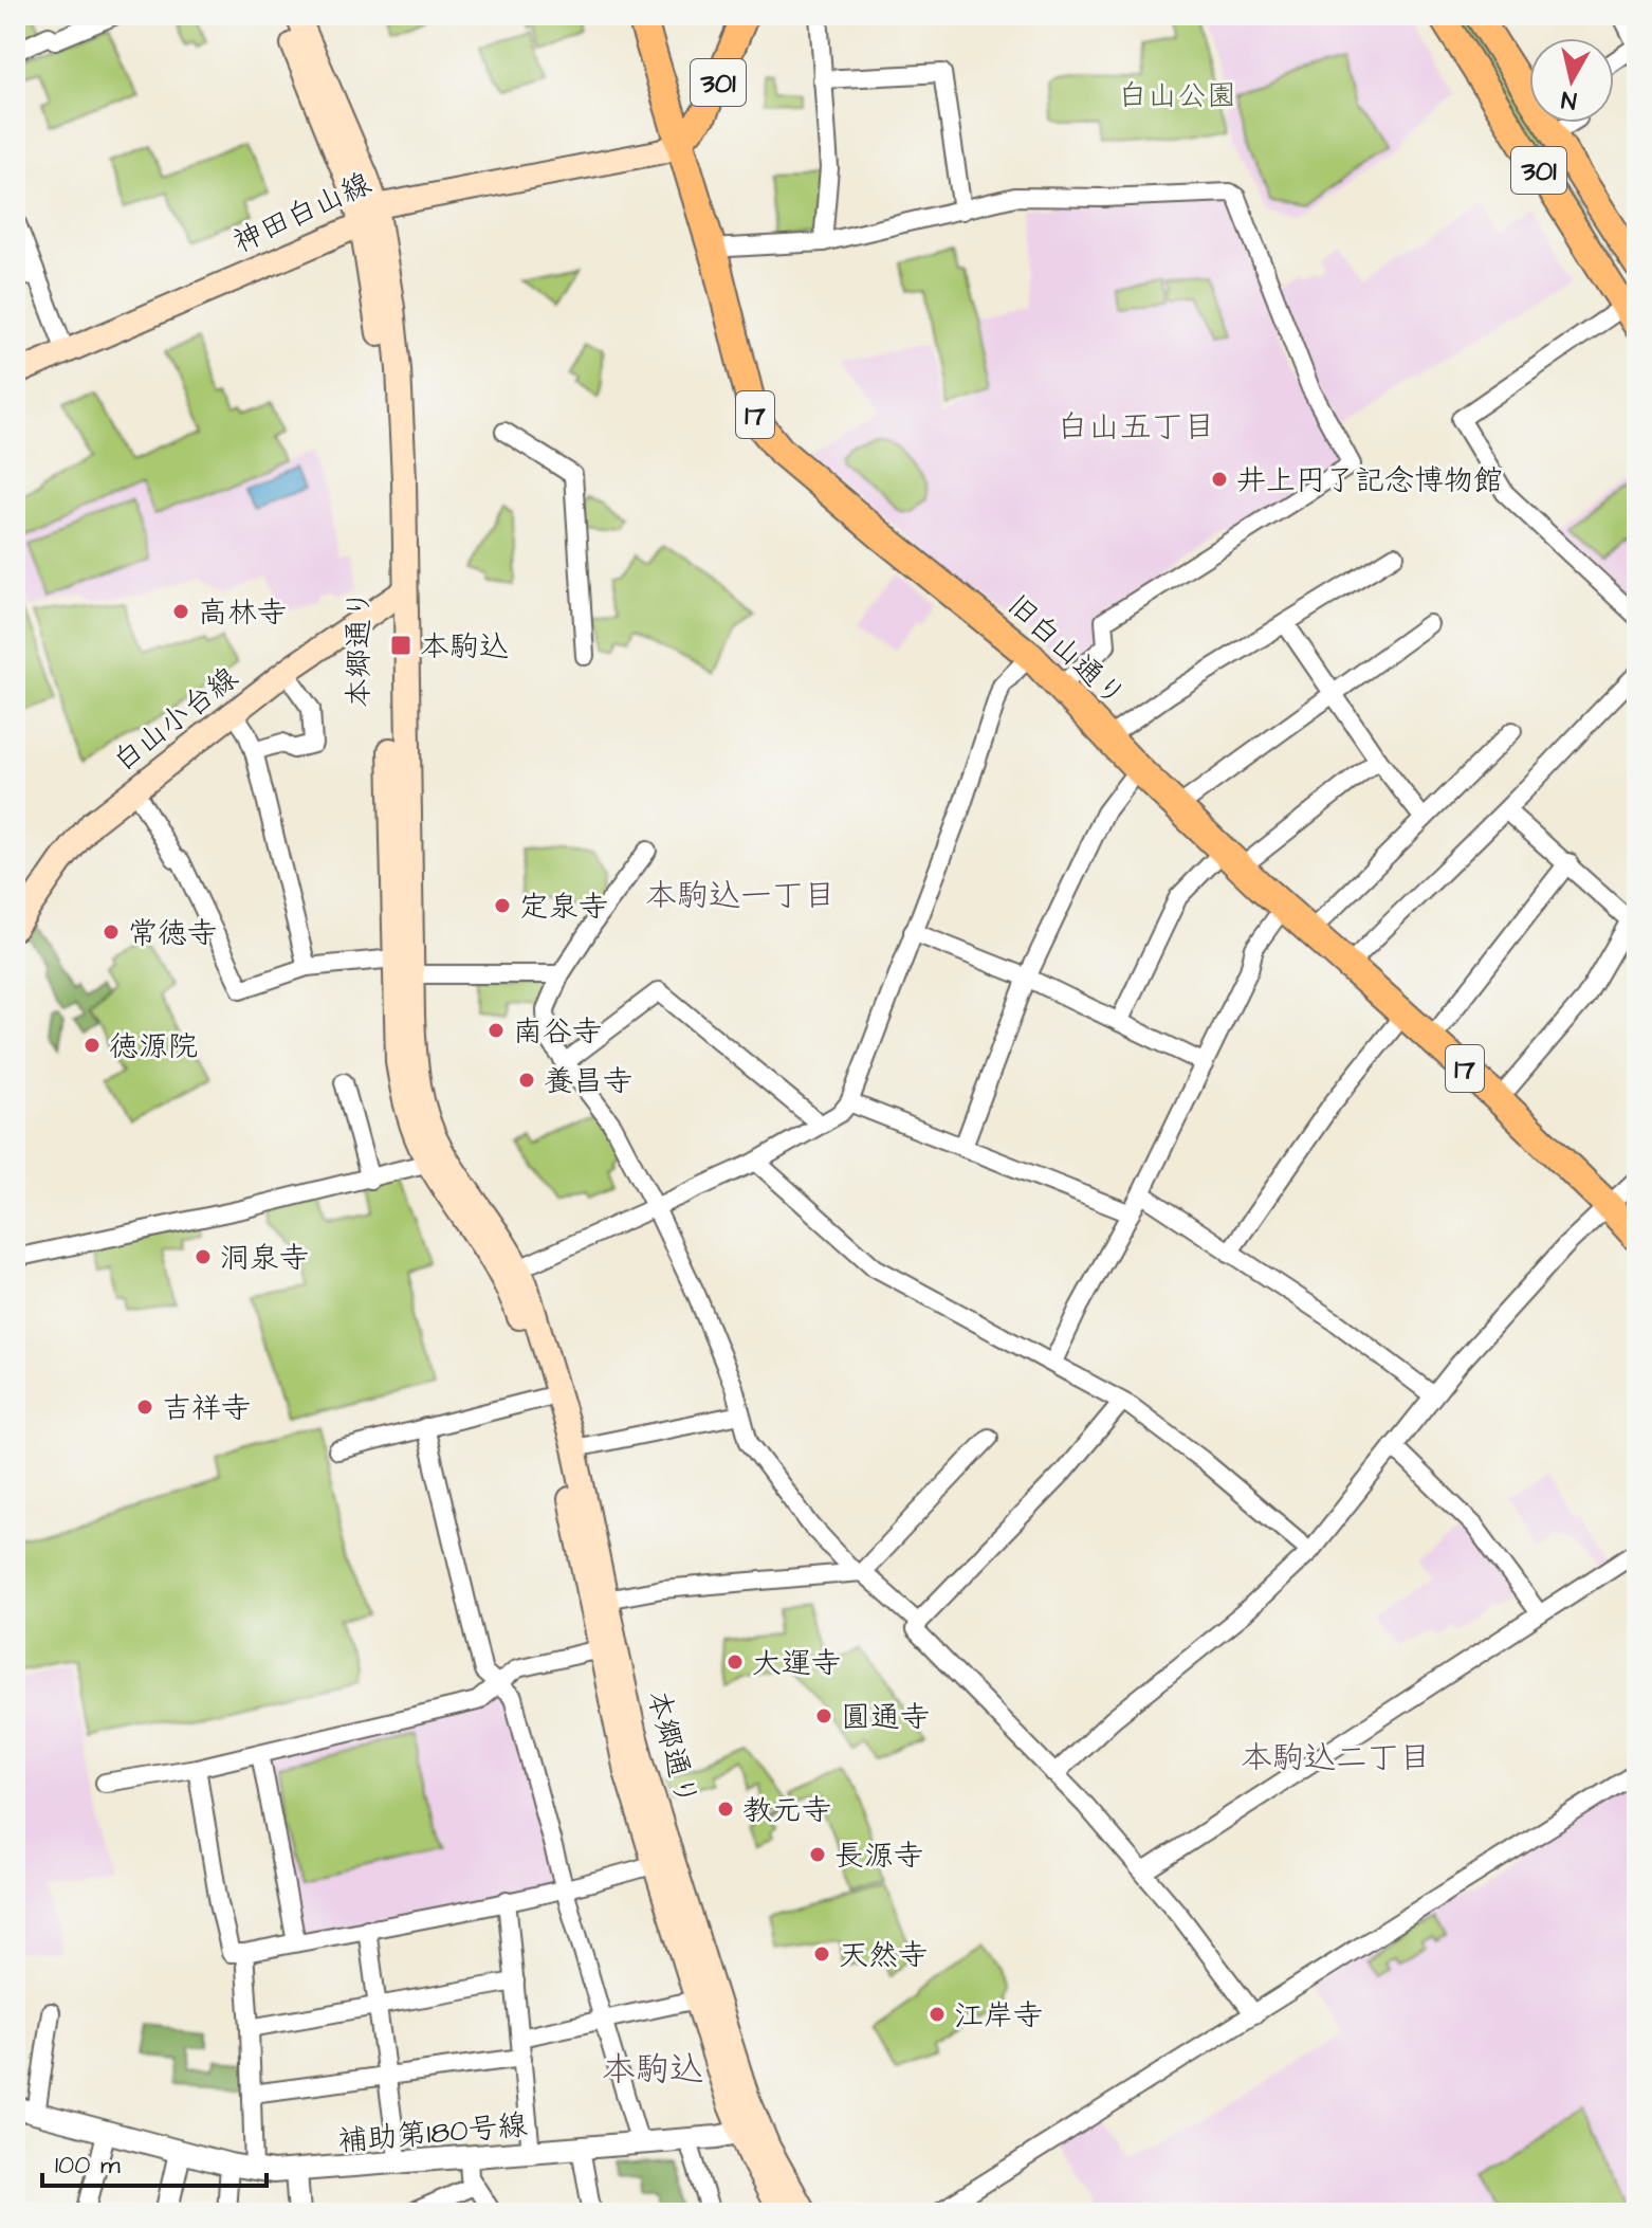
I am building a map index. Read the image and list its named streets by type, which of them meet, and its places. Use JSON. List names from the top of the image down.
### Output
{
  "streets": {
    "highway": ["17", "旧白山通り"],
    "main road": [
      "301",
      "神田白山線",
      "本郷通り",
      "白山小台線"
    ],
    "street": ["補助第180号線"]
  },
  "crossings": [
    ["301", "神田白山線"],
    ["301", "17"],
    ["301", "旧白山通り"],
    ["神田白山線", "17"],
    ["神田白山線", "本郷通り"],
    ["神田白山線", "旧白山通り"],
    ["17", "旧白山通り"],
    ["本郷通り", "白山小台線"],
    ["本郷通り", "補助第180号線"]
  ],
  "districts": [
    "白山五丁目",
    "本駒込一丁目",
    "本駒込二丁目",
    "本駒込"
  ],
  "parks": ["白山公園"],
  "places": {
    "other": [
      "井上円了記念博物館",
      "高林寺",
      "定泉寺",
      "常徳寺",
      "南谷寺",
      "徳源院",
      "養昌寺",
      "洞泉寺",
      "吉祥寺",
      "大運寺",
      "圓通寺",
      "教元寺",
      "長源寺",
      "天然寺",
      "江岸寺"
    ],
    "transit": ["本駒込"]
  },
  "scale_bar": "100 m",
  "north": "bottom"
}
